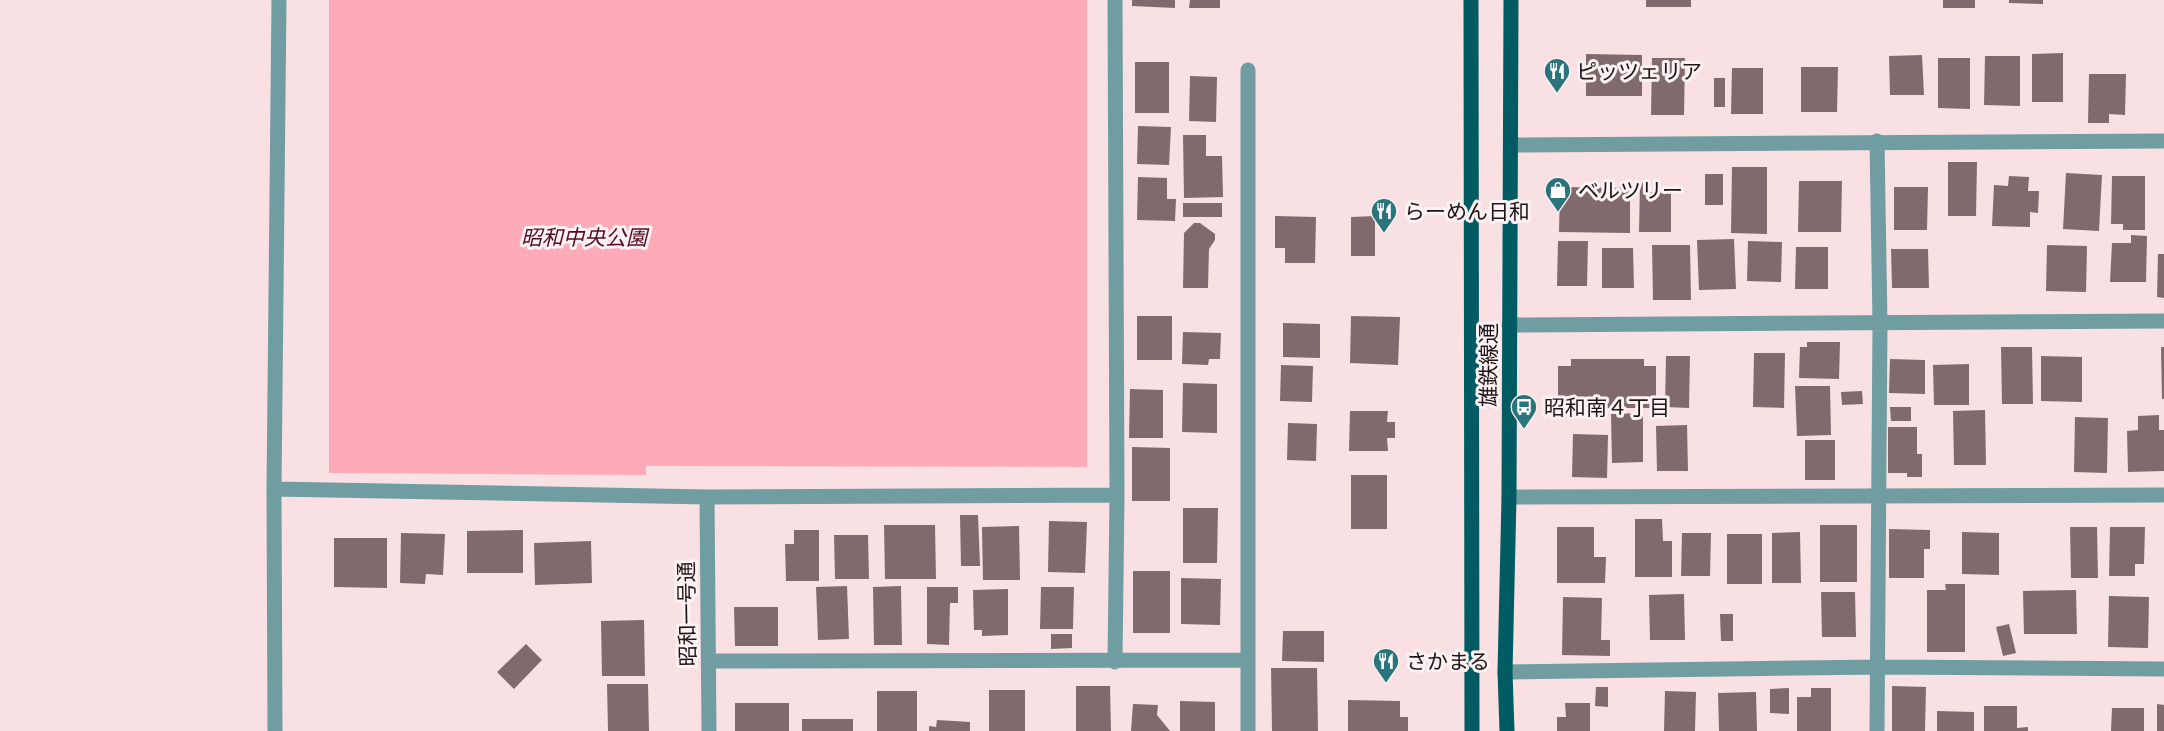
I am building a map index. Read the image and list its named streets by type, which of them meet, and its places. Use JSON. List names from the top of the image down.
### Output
{
  "streets": {
    "main road": ["雄鉄線通"],
    "street": ["昭和一号通"]
  },
  "parks": ["昭和中央公園"],
  "places": {
    "restaurant": ["ピッツェリア", "らーめん日和", "さかまる"],
    "shop": ["ベルツリー"],
    "bus stop": ["昭和南４丁目"]
  }
}
